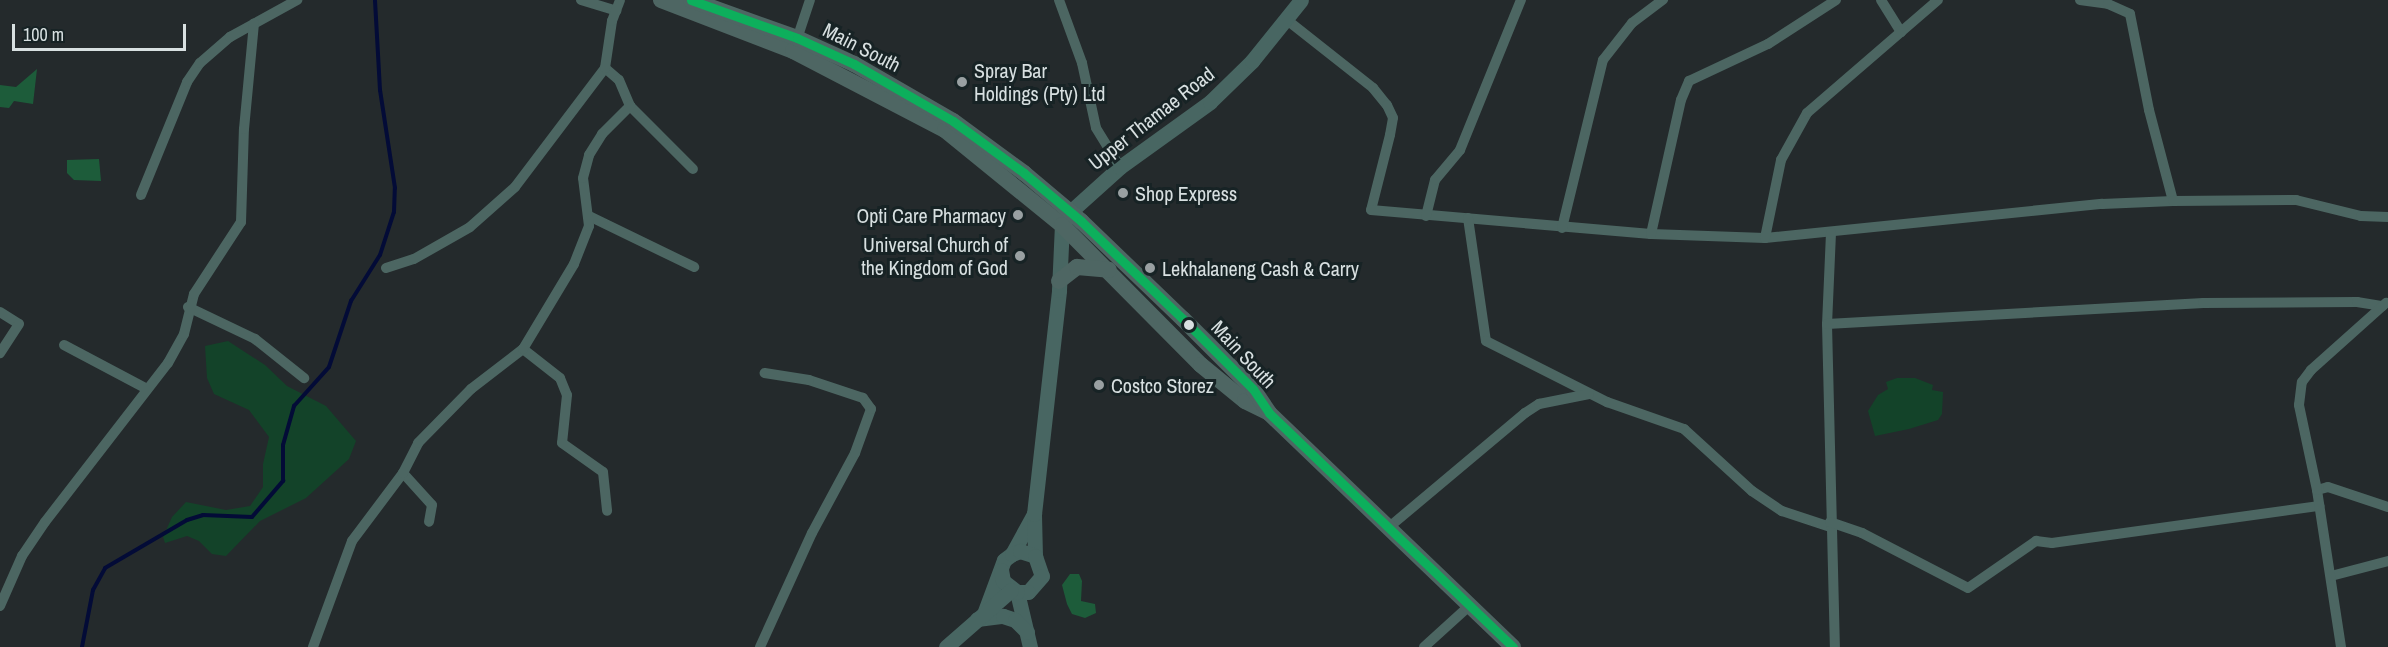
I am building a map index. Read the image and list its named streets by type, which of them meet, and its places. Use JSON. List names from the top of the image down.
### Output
{
  "streets": {
    "main road": ["Main South", "Upper Thamae Road"]
  },
  "crossings": [
    ["Main South", "Upper Thamae Road"]
  ],
  "places": [
    "Spray Bar Holdings (Pty) Ltd",
    "Shop Express",
    "Opti Care Pharmacy",
    "Universal Church of the Kingdom of God",
    "Lekhalaneng Cash & Carry",
    "Costco Storez"
  ],
  "scale_bar": "100 m"
}
